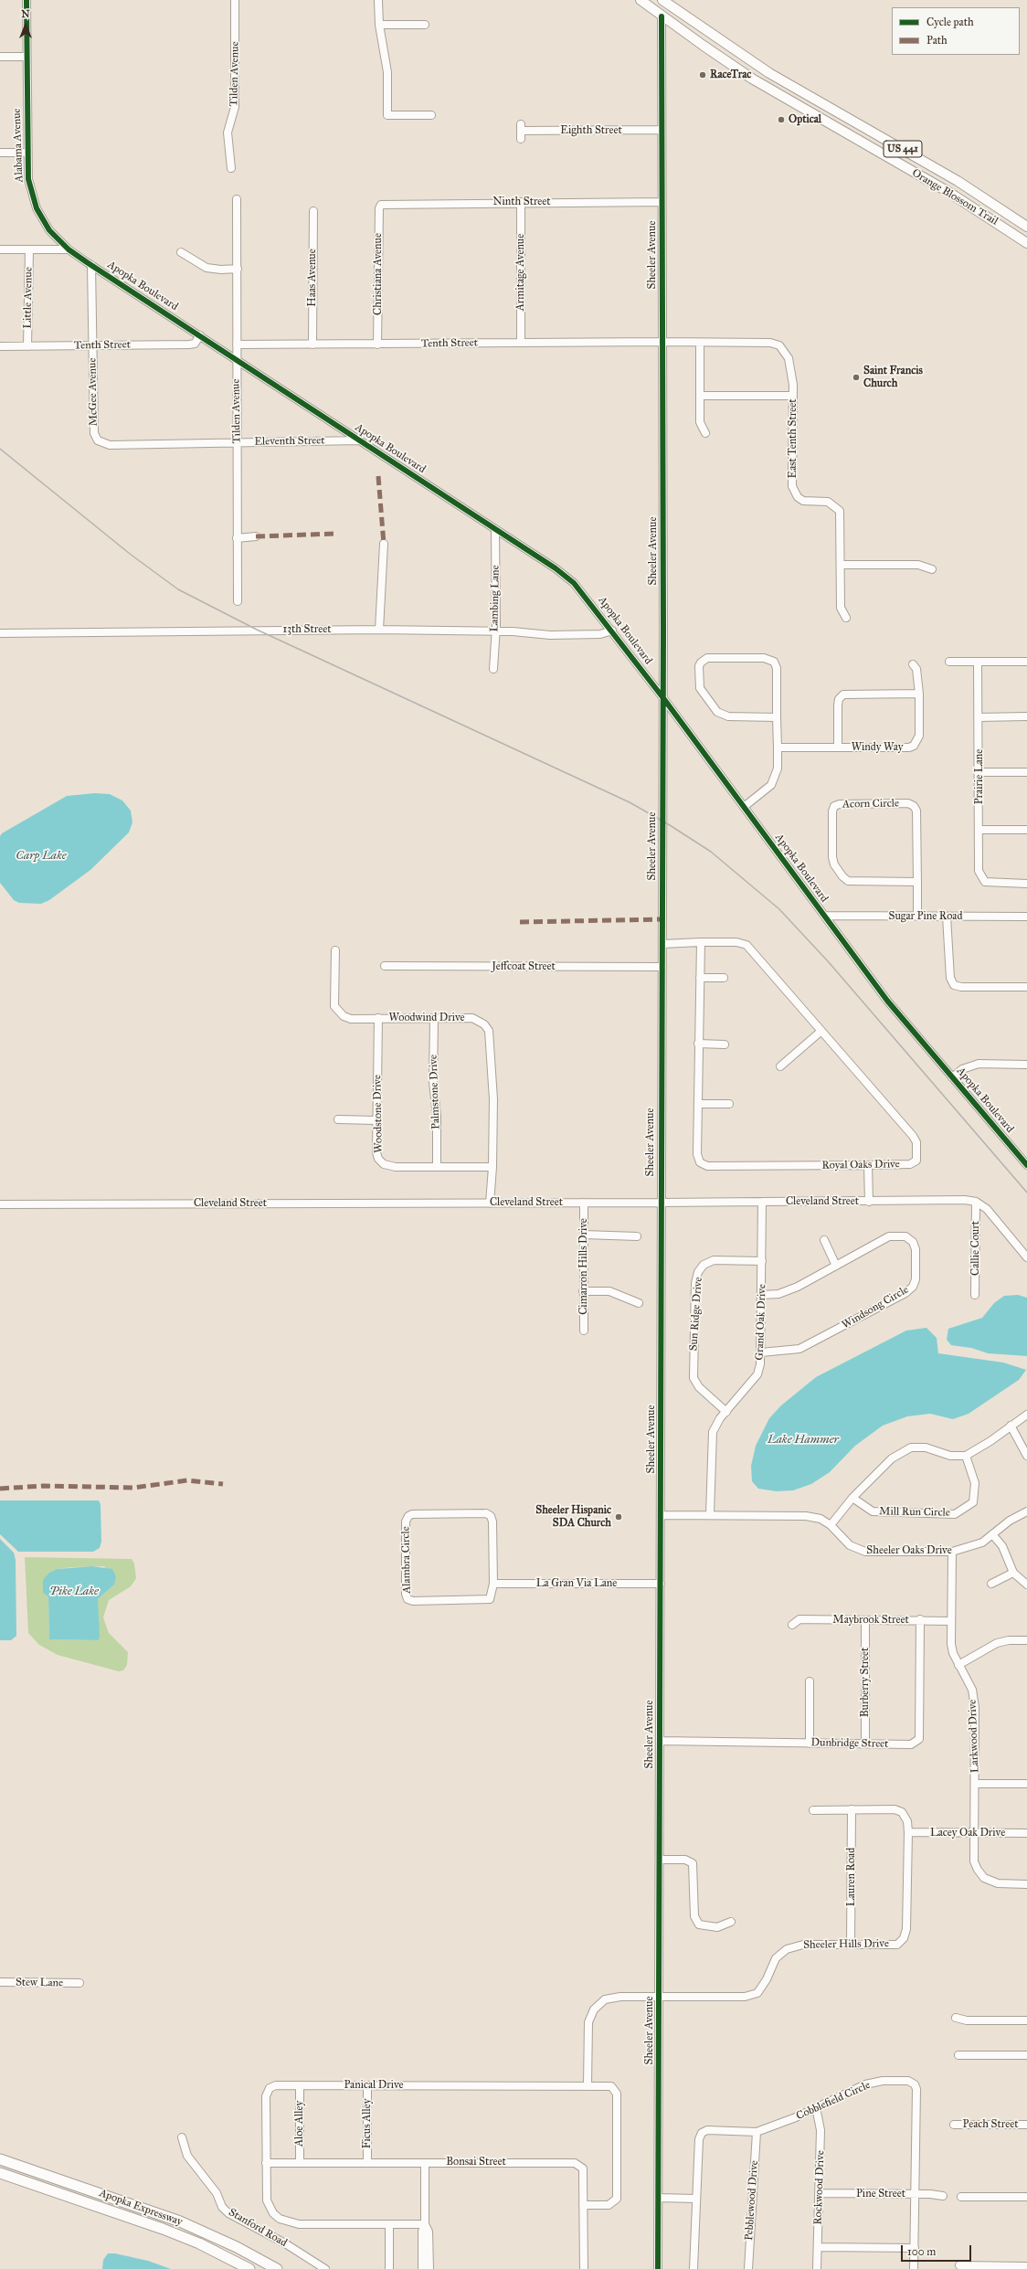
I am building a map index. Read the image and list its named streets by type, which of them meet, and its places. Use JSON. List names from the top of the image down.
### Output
{
  "streets": {
    "highway": ["Apopka Expressway"],
    "main road": ["US 441", "Orange Blossom Trail", "Sheeler Avenue"],
    "street": [
      "Tilden Avenue",
      "Eighth Street",
      "Alabama Avenue",
      "Ninth Street",
      "Armitage Avenue",
      "Christiana Avenue",
      "Haas Avenue",
      "Apopka Boulevard",
      "Little Avenue",
      "Tenth Street",
      "McGee Avenue",
      "East Tenth Street",
      "Eleventh Street",
      "Lambing Lane",
      "13th Street",
      "Windy Way",
      "Prairie Lane",
      "Acorn Circle",
      "Sugar Pine Road",
      "Jeffcoat Street",
      "Woodwind Drive",
      "Palmstone Drive",
      "Woodstone Drive",
      "Royal Oaks Drive",
      "Cleveland Street",
      "Callie Court",
      "Cimarron Hills Drive",
      "Windsong Circle",
      "Sun Ridge Drive",
      "Grand Oak Drive",
      "Mill Run Circle",
      "Sheeler Oaks Drive",
      "Alambra Circle",
      "La Gran Via Lane",
      "Maybrook Street",
      "Burberry Street",
      "Larkwood Drive",
      "Dunbridge Street",
      "Lacey Oak Drive",
      "Lauren Road",
      "Sheeler Hills Drive",
      "Stew Lane",
      "Panical Drive",
      "Cobblefield Circle",
      "Aloe Alley",
      "Ficus Alley",
      "Peach Street",
      "Bonsai Street",
      "Rockwood Drive",
      "Pine Street",
      "Pebblewood Drive",
      "Stanford Road"
    ]
  },
  "crossings": [
    ["Tilden Avenue", "Apopka Boulevard"],
    ["Tilden Avenue", "Tenth Street"],
    ["Tilden Avenue", "Eleventh Street"],
    ["Eighth Street", "Sheeler Avenue"],
    ["Alabama Avenue", "Apopka Boulevard"],
    ["Alabama Avenue", "McGee Avenue"],
    ["Orange Blossom Trail", "Sheeler Avenue"],
    ["Ninth Street", "Sheeler Avenue"],
    ["Ninth Street", "Armitage Avenue"],
    ["Ninth Street", "Christiana Avenue"],
    ["Sheeler Avenue", "Apopka Boulevard"],
    ["Sheeler Avenue", "Tenth Street"],
    ["Sheeler Avenue", "East Tenth Street"],
    ["Sheeler Avenue", "Jeffcoat Street"],
    ["Sheeler Avenue", "Royal Oaks Drive"],
    ["Sheeler Avenue", "Cleveland Street"],
    ["Sheeler Avenue", "Sheeler Oaks Drive"],
    ["Sheeler Avenue", "La Gran Via Lane"],
    ["Sheeler Avenue", "Dunbridge Street"],
    ["Sheeler Avenue", "Sheeler Hills Drive"],
    ["Armitage Avenue", "Tenth Street"],
    ["Christiana Avenue", "Tenth Street"],
    ["Haas Avenue", "Tenth Street"],
    ["Apopka Boulevard", "Tenth Street"],
    ["Apopka Boulevard", "McGee Avenue"],
    ["Apopka Boulevard", "Eleventh Street"],
    ["Apopka Boulevard", "Lambing Lane"],
    ["Apopka Boulevard", "13th Street"],
    ["Apopka Boulevard", "Sugar Pine Road"],
    ["Little Avenue", "Tenth Street"],
    ["Tenth Street", "McGee Avenue"],
    ["Tenth Street", "East Tenth Street"],
    ["McGee Avenue", "Eleventh Street"],
    ["Lambing Lane", "13th Street"],
    ["Acorn Circle", "Sugar Pine Road"],
    ["Woodwind Drive", "Palmstone Drive"],
    ["Woodwind Drive", "Woodstone Drive"],
    ["Woodwind Drive", "Cleveland Street"],
    ["Palmstone Drive", "Woodstone Drive"],
    ["Cleveland Street", "Callie Court"],
    ["Cleveland Street", "Cimarron Hills Drive"],
    ["Cleveland Street", "Grand Oak Drive"],
    ["Windsong Circle", "Grand Oak Drive"],
    ["Sun Ridge Drive", "Grand Oak Drive"],
    ["Grand Oak Drive", "Sheeler Oaks Drive"],
    ["Sheeler Oaks Drive", "Larkwood Drive"],
    ["Alambra Circle", "La Gran Via Lane"],
    ["Maybrook Street", "Burberry Street"],
    ["Maybrook Street", "Larkwood Drive"],
    ["Maybrook Street", "Dunbridge Street"],
    ["Burberry Street", "Dunbridge Street"],
    ["Larkwood Drive", "Lacey Oak Drive"],
    ["Lacey Oak Drive", "Sheeler Hills Drive"],
    ["Lauren Road", "Sheeler Hills Drive"],
    ["Sheeler Hills Drive", "Panical Drive"],
    ["Panical Drive", "Aloe Alley"],
    ["Panical Drive", "Ficus Alley"],
    ["Panical Drive", "Bonsai Street"],
    ["Cobblefield Circle", "Rockwood Drive"],
    ["Cobblefield Circle", "Pine Street"],
    ["Cobblefield Circle", "Pebblewood Drive"],
    ["Aloe Alley", "Bonsai Street"],
    ["Ficus Alley", "Bonsai Street"],
    ["Rockwood Drive", "Pine Street"]
  ],
  "water": ["Carp Lake", "Lake Hammer", "Pike Lake"],
  "places": [
    "RaceTrac",
    "Optical",
    "Saint Francis Church",
    "Sheeler Hispanic SDA Church"
  ],
  "legend": ["Cycle path", "Path"],
  "scale_bar": "100 m",
  "north": "top"
}
